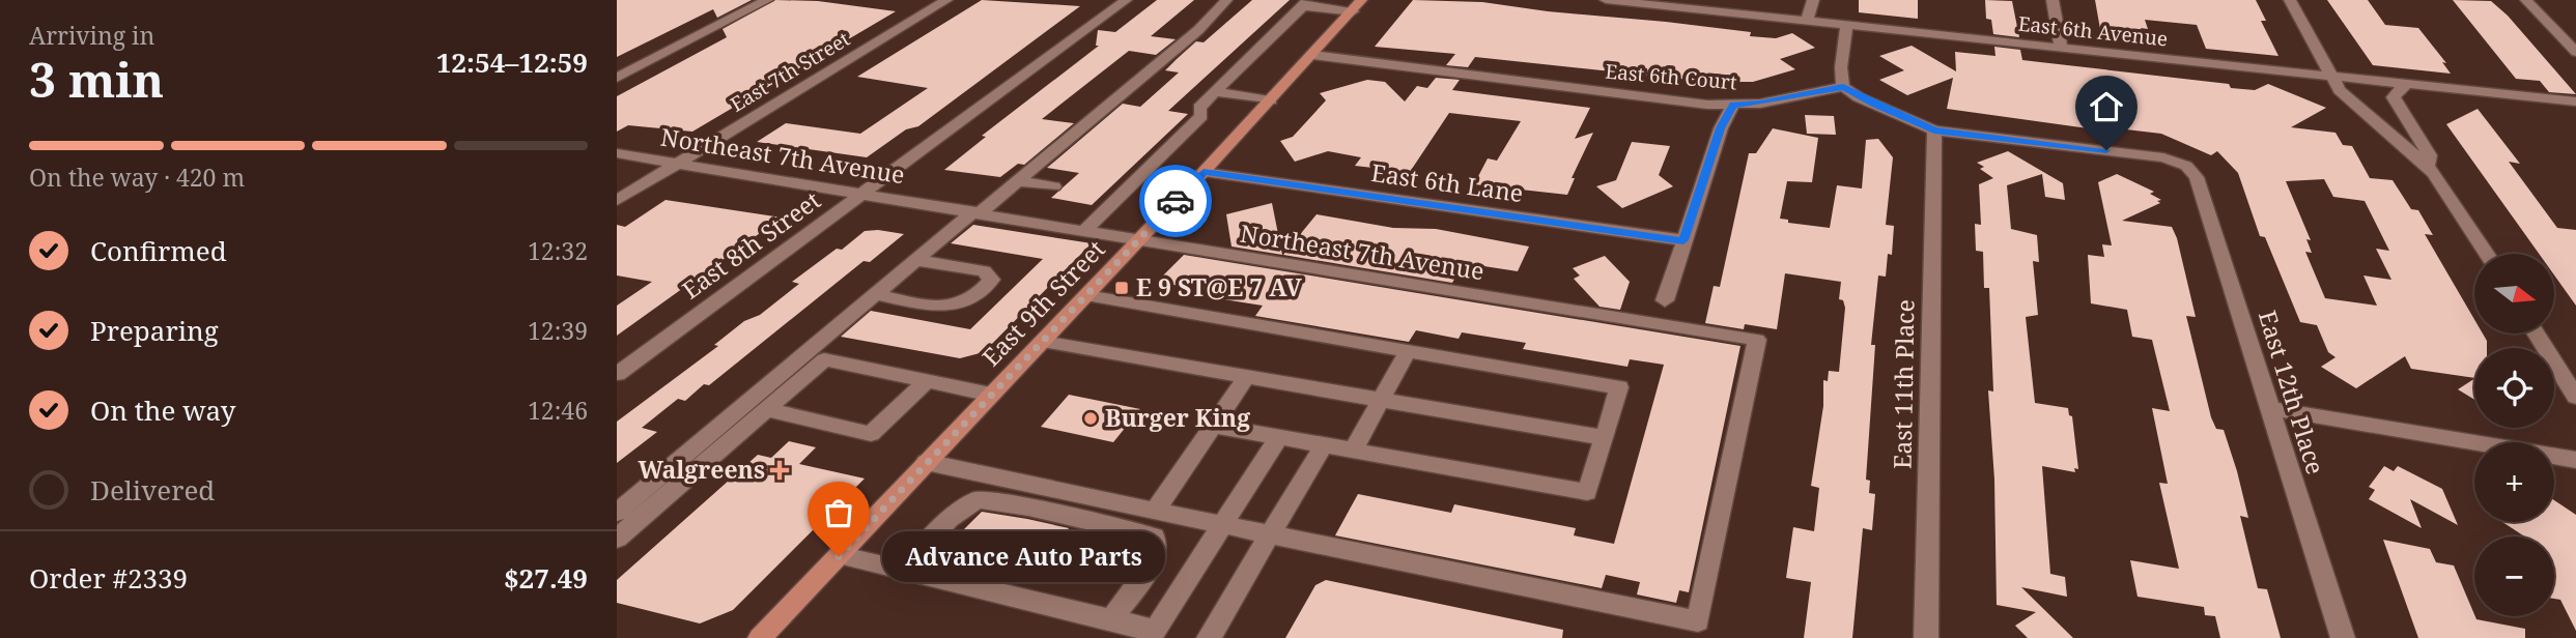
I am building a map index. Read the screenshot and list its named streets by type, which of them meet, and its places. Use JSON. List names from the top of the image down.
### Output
{
  "streets": {
    "main road": ["East 9th Street"],
    "street": [
      "East 6th Avenue",
      "East 7th Street",
      "East 6th Court",
      "Northeast 7th Avenue",
      "East 6th Lane",
      "East 8th Street",
      "East 11th Place",
      "East 12th Place"
    ]
  },
  "crossings": [
    ["East 7th Street", "Northeast 7th Avenue"],
    ["East 6th Court", "East 9th Street"],
    ["Northeast 7th Avenue", "East 8th Street"],
    ["Northeast 7th Avenue", "East 9th Street"],
    ["East 6th Lane", "East 9th Street"],
    ["East 11th Place", "East 12th Place"]
  ],
  "places": {
    "transit": ["E 9 ST@E 7 AV"],
    "other": ["Burger King", "Advance Auto Parts"],
    "health": ["Walgreens"]
  },
  "north": "right",
  "page": {
    "heading": ["3 min", "Arriving in", "12:54–12:59"],
    "panel": ["Order #2339", "$27.49"],
    "bar": "On the way · 420 m",
    "list": [
      ["Confirmed", "12:32"],
      ["Preparing", "12:39"],
      ["On the way", "12:46"],
      "Delivered"
    ],
    "map_buttons": ["+", "−"],
    "bubble": "Advance Auto Parts"
  }
}
